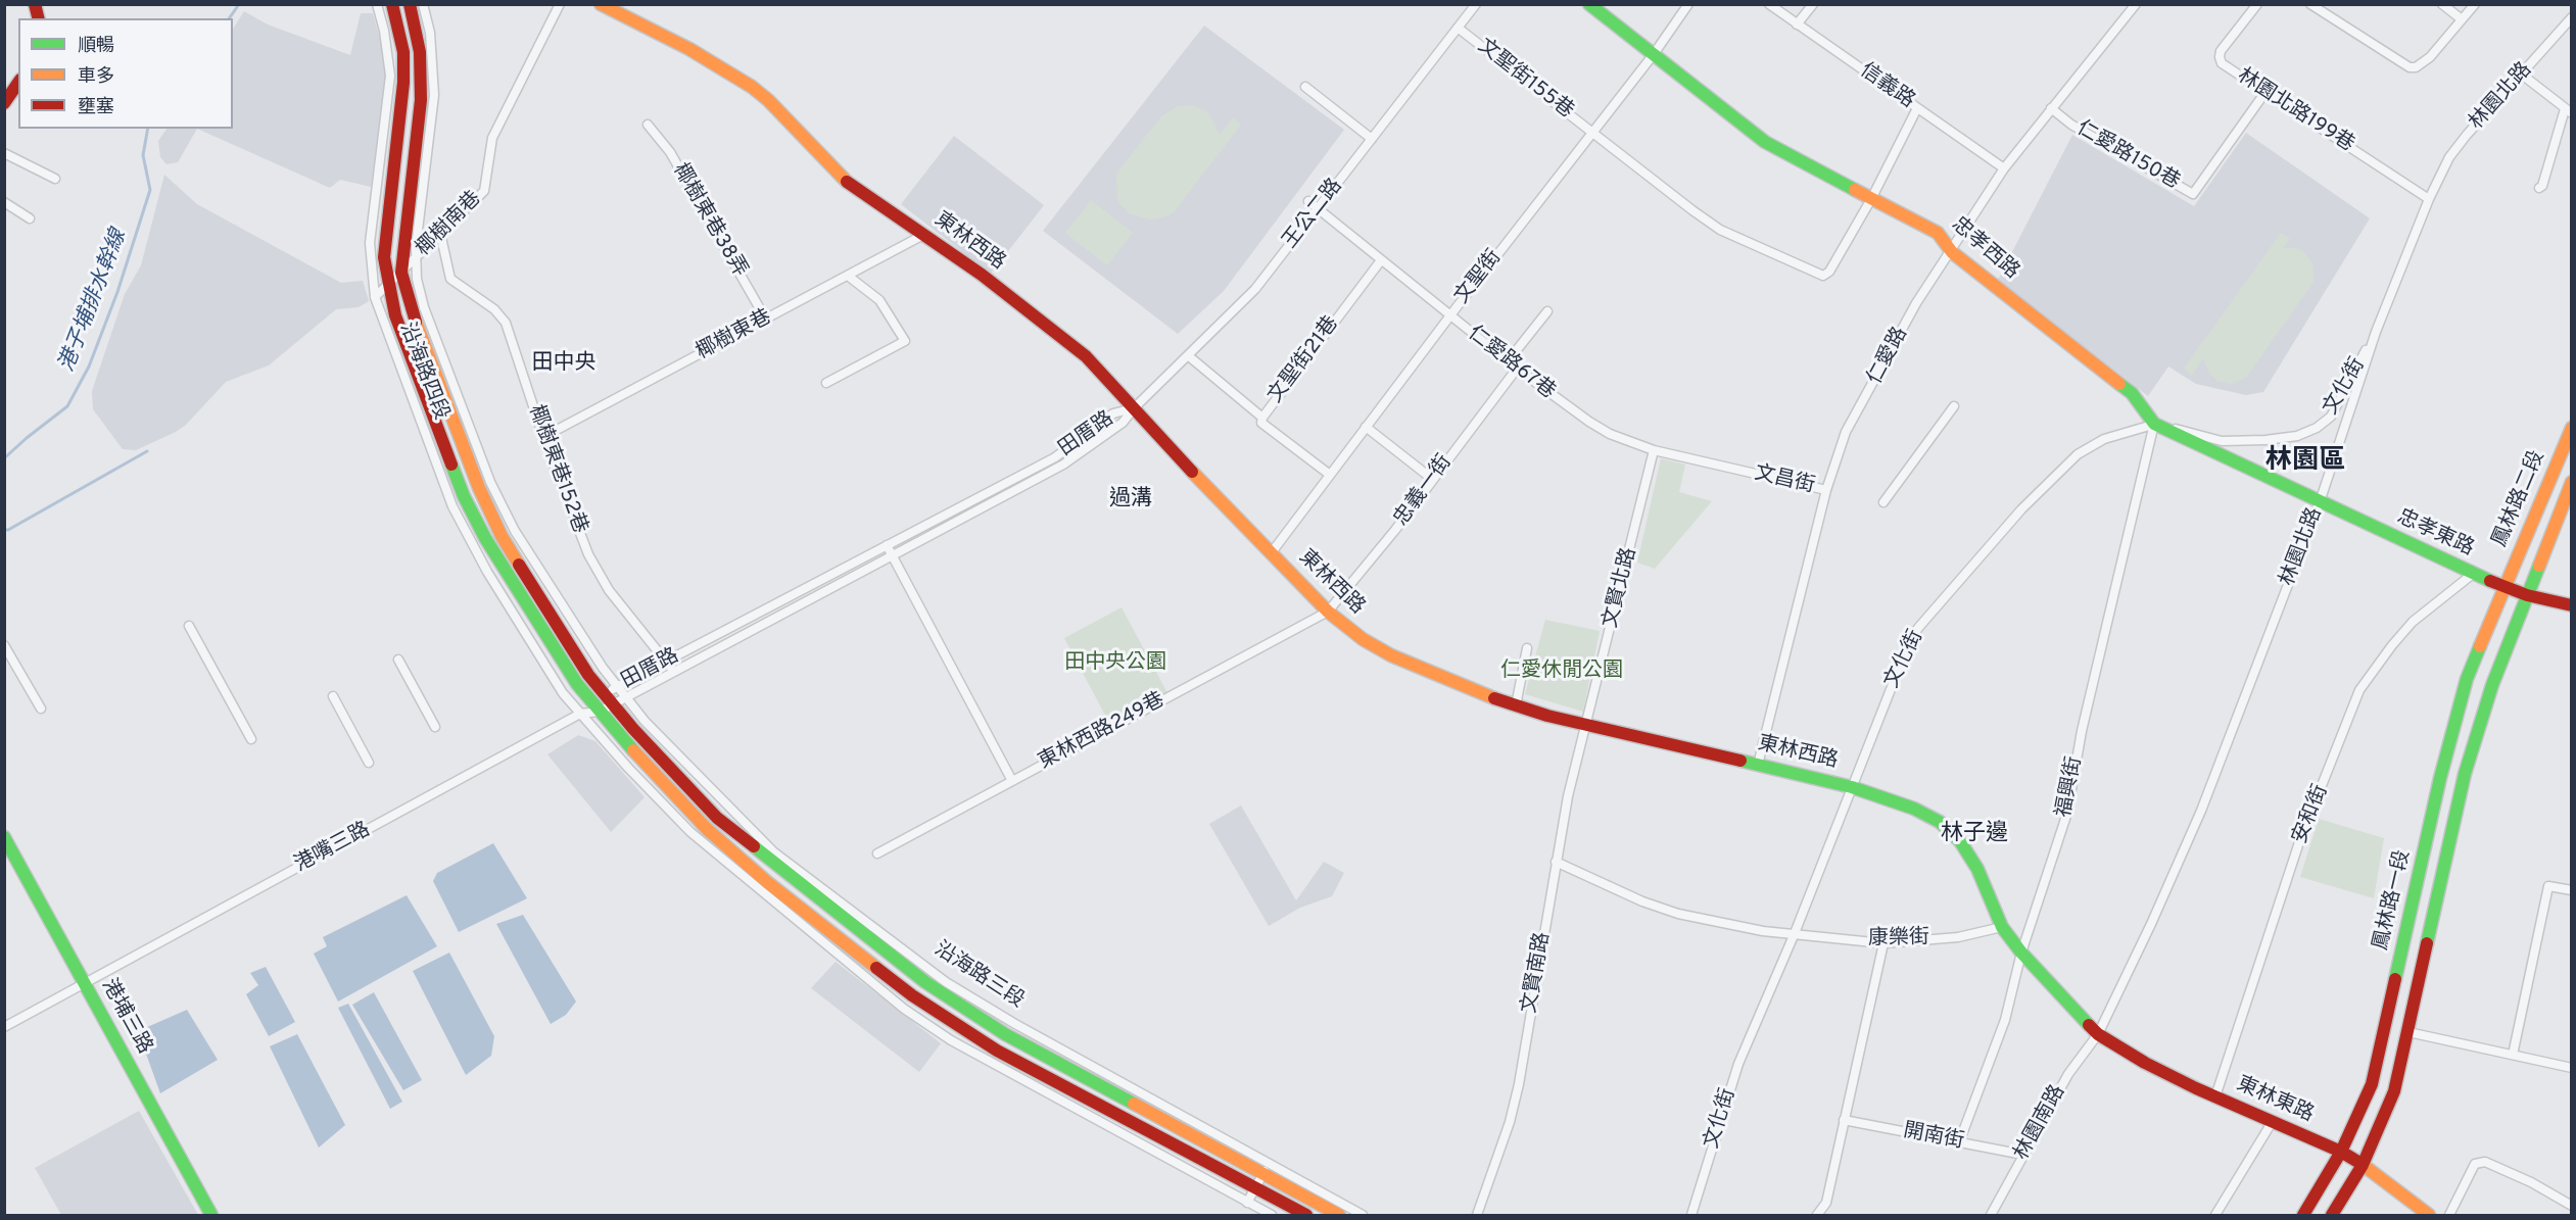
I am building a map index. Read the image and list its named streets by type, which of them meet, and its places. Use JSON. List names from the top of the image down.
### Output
{
  "streets": {
    "main road": [
      "東林西路",
      "忠孝西路",
      "沿海路四段",
      "鳳林路二段",
      "忠孝東路",
      "鳳林路一段",
      "沿海路三段",
      "港埔三路",
      "東林東路"
    ],
    "street": [
      "文聖街155巷",
      "信義路",
      "林園北路",
      "林園北路199巷",
      "仁愛路150巷",
      "王公二路",
      "椰樹東巷38弄",
      "椰樹南巷",
      "文聖街",
      "椰樹東巷",
      "仁愛路",
      "文聖街21巷",
      "仁愛路67巷",
      "文化街",
      "田厝路",
      "椰樹東巷152巷",
      "文昌街",
      "忠義一街",
      "文賢北路",
      "東林西路249巷",
      "福興街",
      "安和街",
      "港嘴三路",
      "康樂街",
      "文賢南路",
      "林園南路",
      "開南街"
    ]
  },
  "crossings": [
    ["文聖街155巷", "王公二路"],
    ["文聖街155巷", "忠孝西路"],
    ["文聖街155巷", "文聖街"],
    ["信義路", "仁愛路"],
    ["林園北路", "林園北路199巷"],
    ["林園北路", "東林西路"],
    ["林園北路", "忠孝西路"],
    ["林園北路", "文化街"],
    ["林園北路", "忠孝東路"],
    ["林園北路", "東林東路"],
    ["林園北路", "林園南路"],
    ["林園北路199巷", "仁愛路150巷"],
    ["仁愛路150巷", "仁愛路"],
    ["王公二路", "東林西路"],
    ["王公二路", "仁愛路67巷"],
    ["王公二路", "田厝路"],
    ["椰樹東巷38弄", "椰樹東巷"],
    ["椰樹南巷", "沿海路四段"],
    ["椰樹南巷", "椰樹東巷152巷"],
    ["東林西路", "文聖街"],
    ["東林西路", "椰樹東巷"],
    ["東林西路", "仁愛路"],
    ["東林西路", "文化街"],
    ["東林西路", "田厝路"],
    ["東林西路", "忠義一街"],
    ["東林西路", "文賢北路"],
    ["東林西路", "東林西路249巷"],
    ["東林西路", "福興街"],
    ["東林西路", "康樂街"],
    ["東林西路", "文賢南路"],
    ["東林西路", "東林東路"],
    ["東林西路", "林園南路"],
    ["忠孝西路", "文聖街"],
    ["忠孝西路", "仁愛路"],
    ["忠孝西路", "文化街"],
    ["忠孝西路", "忠孝東路"],
    ["忠孝西路", "福興街"],
    ["文聖街", "文聖街21巷"],
    ["文聖街", "仁愛路67巷"],
    ["椰樹東巷", "椰樹東巷152巷"],
    ["仁愛路", "文昌街"],
    ["文聖街21巷", "仁愛路67巷"],
    ["仁愛路67巷", "文昌街"],
    ["仁愛路67巷", "忠義一街"],
    ["仁愛路67巷", "文賢北路"],
    ["沿海路四段", "田厝路"],
    ["沿海路四段", "港嘴三路"],
    ["沿海路四段", "沿海路三段"],
    ["文化街", "福興街"],
    ["文化街", "康樂街"],
    ["田厝路", "椰樹東巷152巷"],
    ["田厝路", "港嘴三路"],
    ["田厝路", "沿海路三段"],
    ["忠義一街", "東林西路249巷"],
    ["鳳林路二段", "忠孝東路"],
    ["鳳林路二段", "鳳林路一段"],
    ["忠孝東路", "安和街"],
    ["忠孝東路", "鳳林路一段"],
    ["文賢北路", "文賢南路"],
    ["福興街", "開南街"],
    ["安和街", "東林東路"],
    ["港嘴三路", "港埔三路"],
    ["鳳林路一段", "東林東路"],
    ["康樂街", "文賢南路"],
    ["東林東路", "林園南路"],
    ["林園南路", "開南街"]
  ],
  "districts": [
    "田中央",
    "林園區",
    "過溝",
    "林子邊"
  ],
  "water": ["港子埔排水幹線"],
  "parks": ["田中央公園", "仁愛休閒公園"],
  "legend": ["順暢", "車多", "壅塞"]
}
